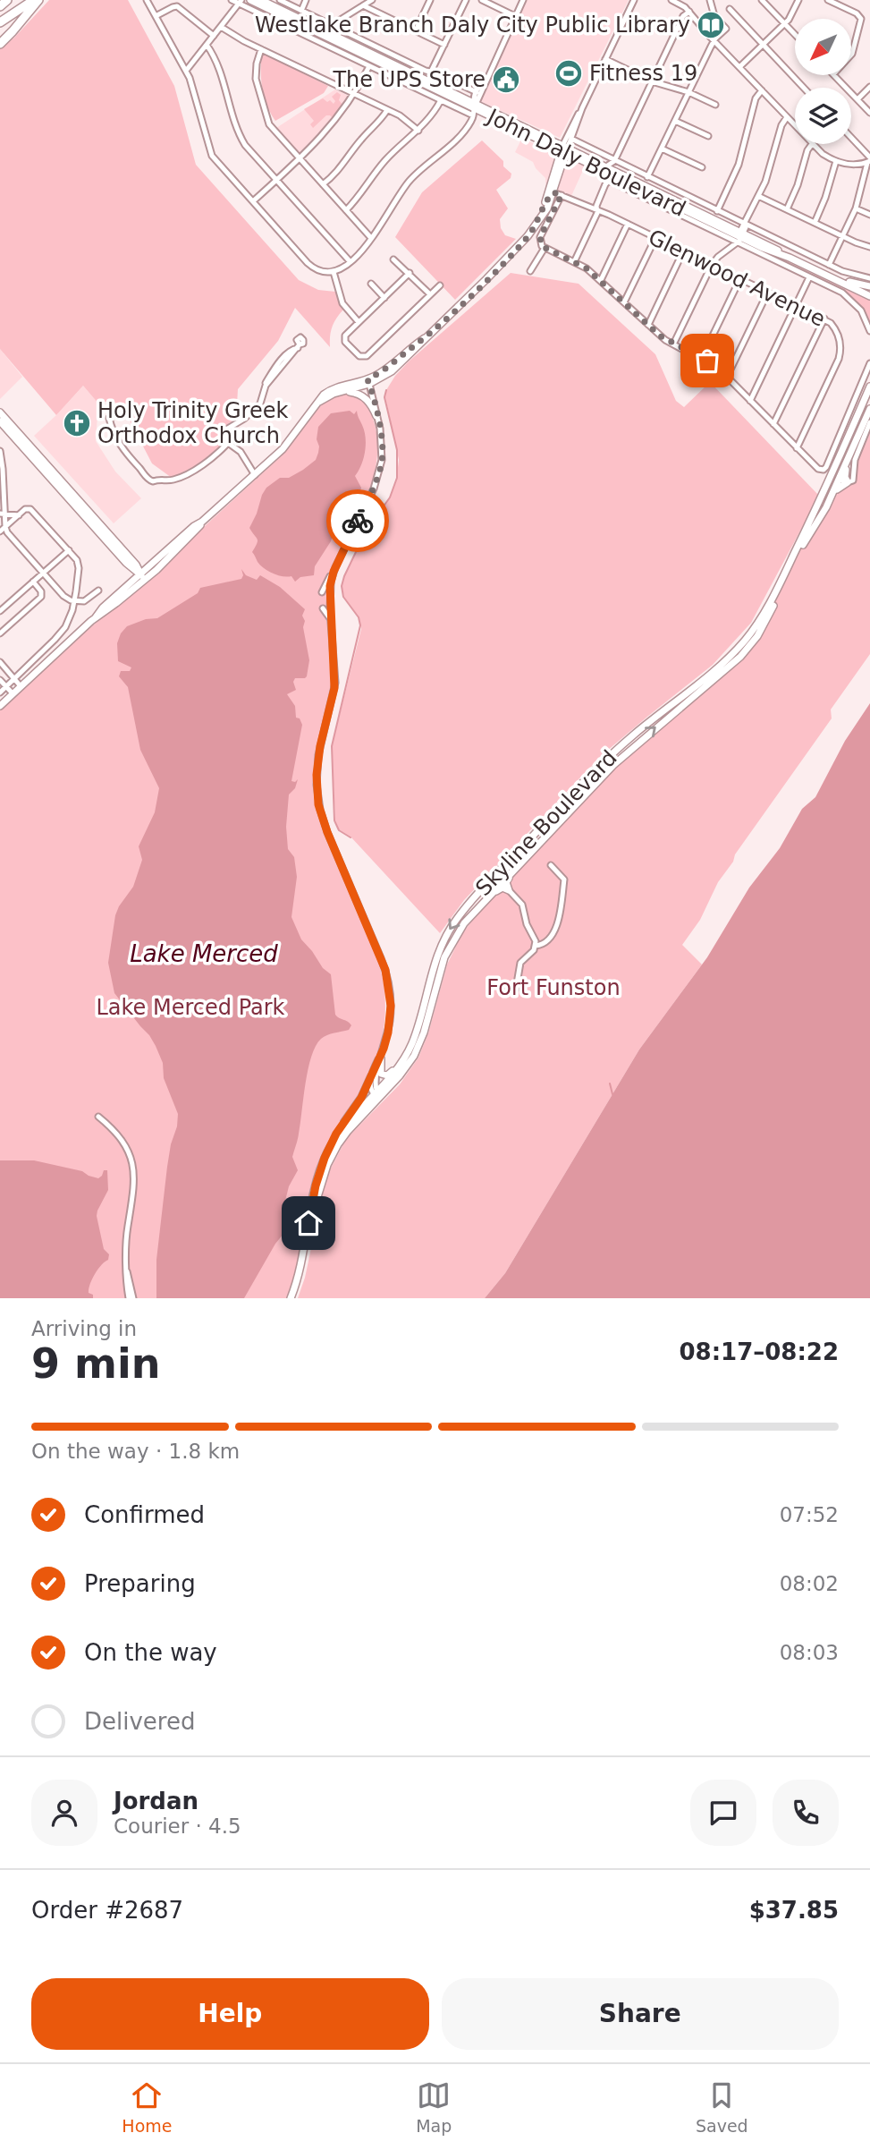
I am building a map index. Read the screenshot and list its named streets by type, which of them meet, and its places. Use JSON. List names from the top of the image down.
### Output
{
  "streets": {
    "main road": ["John Daly Boulevard", "Skyline Boulevard"],
    "street": ["Glenwood Avenue"]
  },
  "water": ["Lake Merced"],
  "parks": ["Fort Funston", "Lake Merced Park"],
  "places": {
    "library": ["Westlake Branch Daly City Public Library"],
    "sports": ["Fitness 19"],
    "public building": ["The UPS Store"],
    "church": ["Holy Trinity Greek Orthodox Church"]
  },
  "north": "bottom left",
  "page": {
    "heading": ["9 min", "Arriving in", "08:17–08:22"],
    "panel": [
      "Jordan",
      "Courier · 4.5",
      "Order #2687",
      "$37.85"
    ],
    "bar": "On the way · 1.8 km",
    "list": [
      ["Confirmed", "07:52"],
      ["Preparing", "08:02"],
      ["On the way", "08:03"],
      "Delivered"
    ],
    "buttons": ["Help", "Share"],
    "tabs": ["Home", "Map", "Saved"]
  }
}
